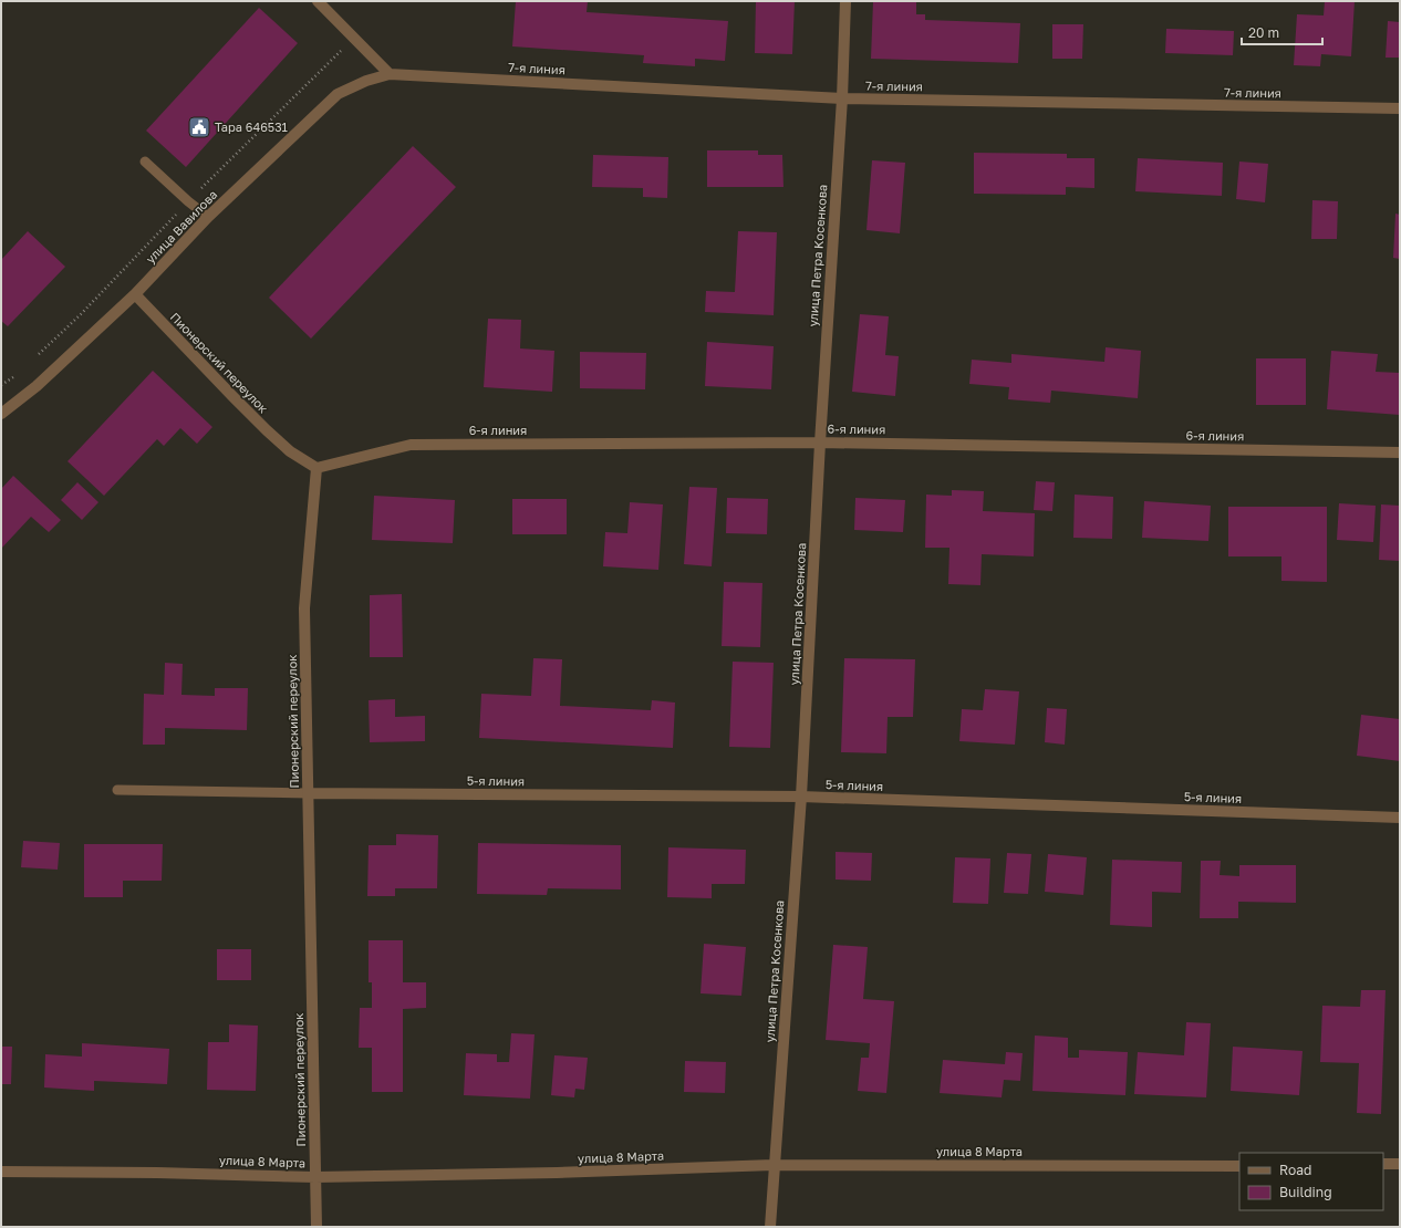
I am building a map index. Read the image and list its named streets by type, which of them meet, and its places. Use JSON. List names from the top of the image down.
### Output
{
  "streets": {
    "street": [
      "7-я линия",
      "улица Вавилова",
      "улица Петра Косенкова",
      "Пионерский переулок",
      "6-я линия",
      "5-я линия",
      "улица 8 Марта"
    ]
  },
  "crossings": [
    ["7-я линия", "улица Вавилова"],
    ["7-я линия", "улица Петра Косенкова"],
    ["улица Вавилова", "Пионерский переулок"],
    ["улица Петра Косенкова", "6-я линия"],
    ["улица Петра Косенкова", "5-я линия"],
    ["улица Петра Косенкова", "улица 8 Марта"],
    ["Пионерский переулок", "6-я линия"],
    ["Пионерский переулок", "5-я линия"],
    ["Пионерский переулок", "улица 8 Марта"]
  ],
  "places": {
    "public building": ["Тара 646531"]
  },
  "legend": ["Road", "Building"],
  "scale_bar": "20 m"
}
